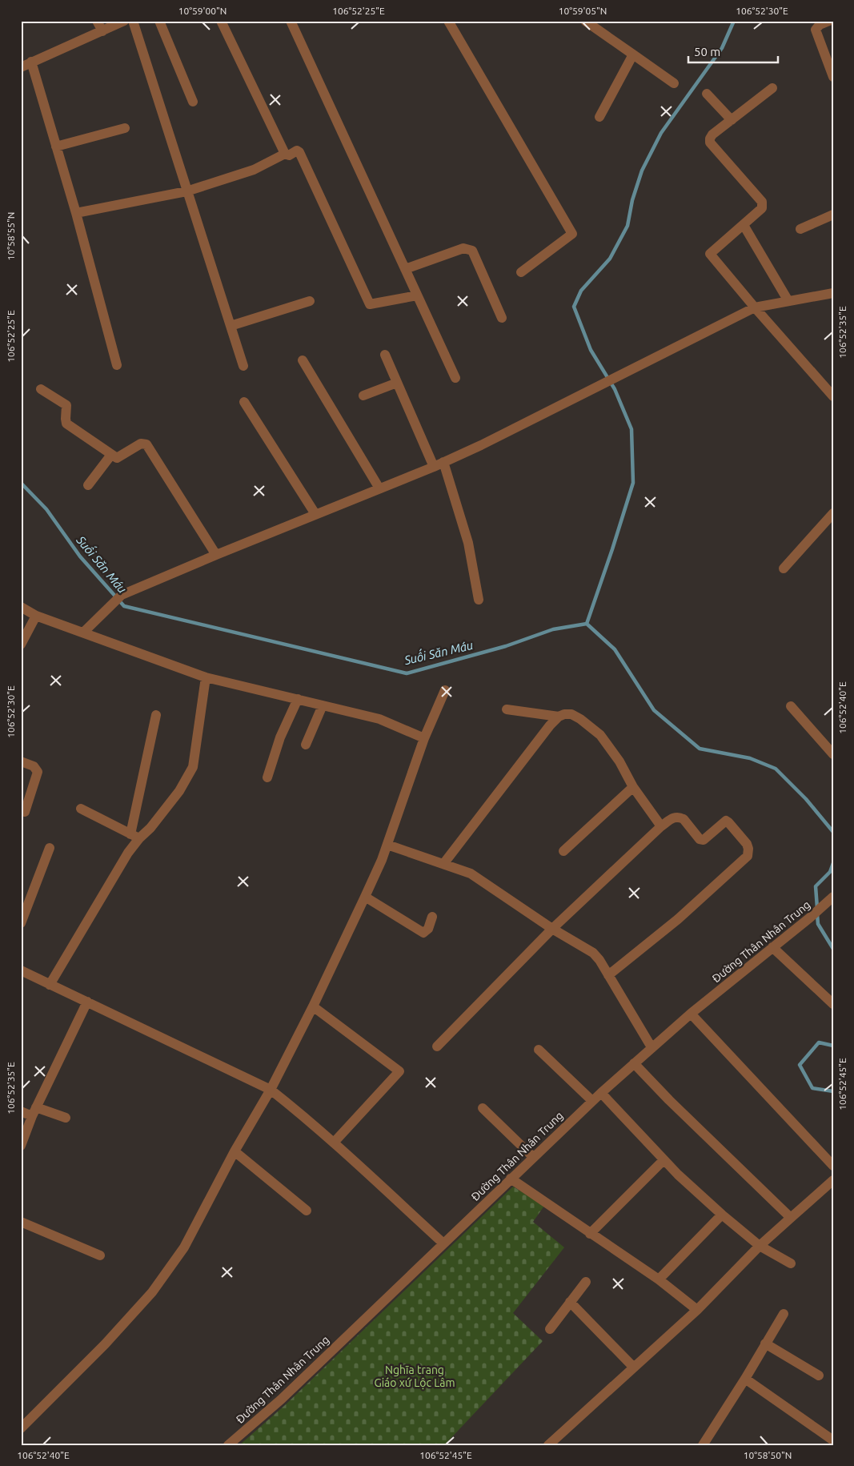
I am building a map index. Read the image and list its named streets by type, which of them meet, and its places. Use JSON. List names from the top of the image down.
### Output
{
  "streets": {
    "street": ["Đường Thân Nhân Trung"]
  },
  "water": ["Suối Săn Máu"],
  "parks": ["Nghĩa trang Giáo xứ Lộc Lâm"],
  "scale_bar": "50 m",
  "coordinates": [
    "10°59'00\"N",
    "106°52'25\"E",
    "10°59'05\"N",
    "106°52'30\"E",
    "10°58'55\"N",
    "106°52'35\"E",
    "106°52'40\"E",
    "106°52'45\"E",
    "10°58'50\"N"
  ]
}
